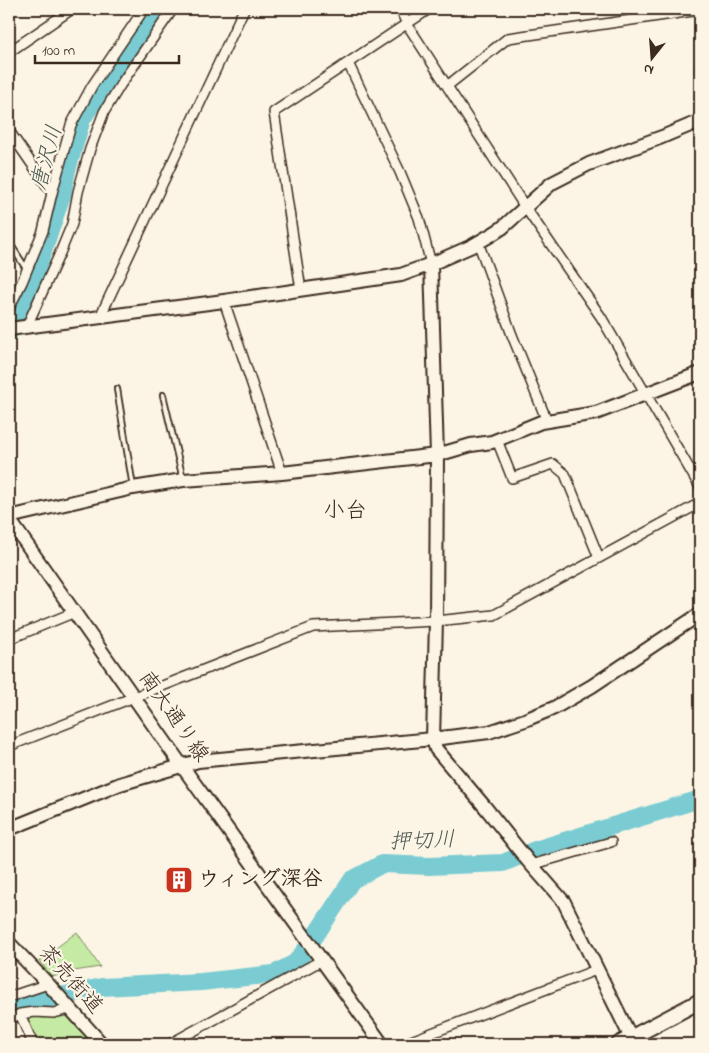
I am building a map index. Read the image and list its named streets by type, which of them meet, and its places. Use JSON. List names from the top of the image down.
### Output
{
  "streets": {
    "street": ["南大通り線", "茶売街道"]
  },
  "districts": ["小台"],
  "water": ["唐沢川", "押切川"],
  "places": {
    "building": ["ウィング深谷"]
  },
  "scale_bar": "100 m",
  "north": "bottom"
}
